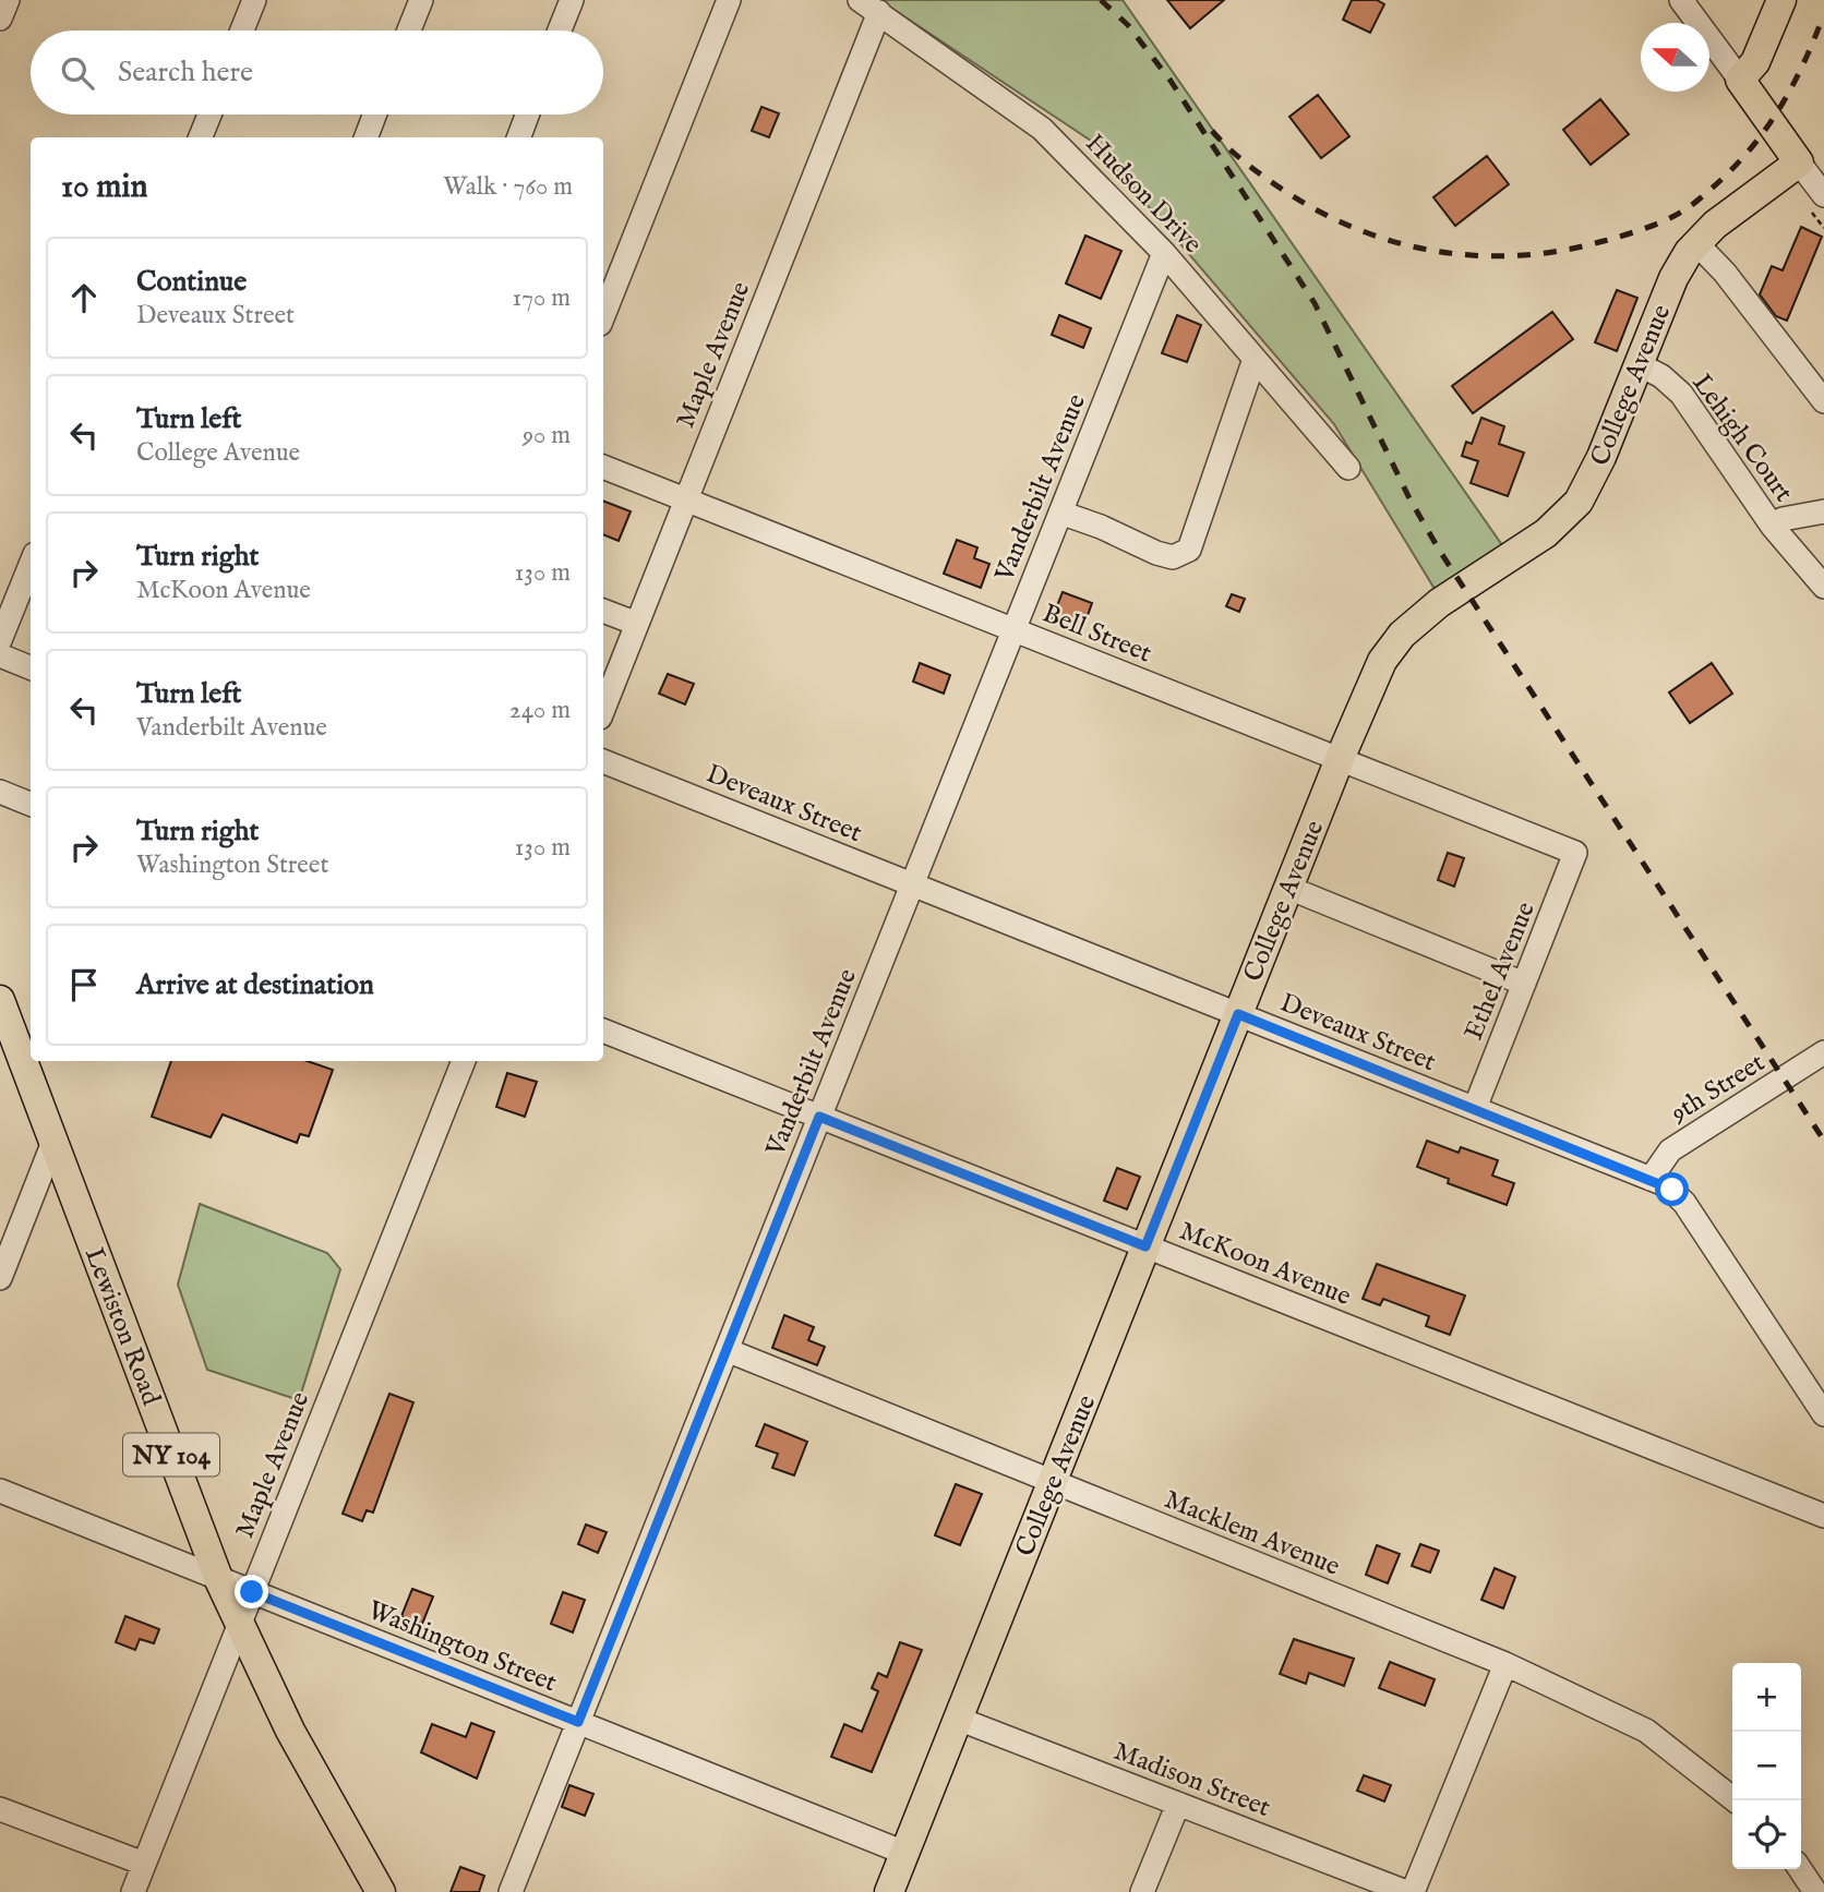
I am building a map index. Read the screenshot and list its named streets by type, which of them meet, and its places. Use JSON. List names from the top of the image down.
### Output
{
  "streets": {
    "main road": ["College Avenue", "Lewiston Road", "NY 104"],
    "street": [
      "Hudson Drive",
      "Maple Avenue",
      "Lehigh Court",
      "Vanderbilt Avenue",
      "Bell Street",
      "Deveaux Street",
      "Ethel Avenue",
      "9th Street",
      "McKoon Avenue",
      "Macklem Avenue",
      "Washington Street",
      "Madison Street"
    ]
  },
  "crossings": [
    ["Hudson Drive", "Maple Avenue"],
    ["Hudson Drive", "Vanderbilt Avenue"],
    ["Maple Avenue", "Bell Street"],
    ["Maple Avenue", "Lewiston Road"],
    ["Maple Avenue", "Washington Street"],
    ["College Avenue", "Lehigh Court"],
    ["College Avenue", "Bell Street"],
    ["College Avenue", "Deveaux Street"],
    ["College Avenue", "McKoon Avenue"],
    ["College Avenue", "Macklem Avenue"],
    ["College Avenue", "Washington Street"],
    ["College Avenue", "Madison Street"],
    ["Vanderbilt Avenue", "Bell Street"],
    ["Vanderbilt Avenue", "Deveaux Street"],
    ["Vanderbilt Avenue", "McKoon Avenue"],
    ["Vanderbilt Avenue", "Macklem Avenue"],
    ["Vanderbilt Avenue", "Washington Street"],
    ["Bell Street", "Ethel Avenue"],
    ["Deveaux Street", "Ethel Avenue"],
    ["Deveaux Street", "9th Street"],
    ["Lewiston Road", "Washington Street"]
  ],
  "north": "left",
  "page": {
    "search": "Search here",
    "heading": ["10 min", "Walk · 760 m"],
    "list": [
      ["Continue", "Deveaux Street", "170 m"],
      ["Turn left", "College Avenue", "90 m"],
      ["Turn right", "McKoon Avenue", "130 m"],
      ["Turn left", "Vanderbilt Avenue", "240 m"],
      ["Turn right", "Washington Street", "130 m"],
      "Arrive at destination"
    ],
    "map_buttons": ["+", "−"]
  }
}
